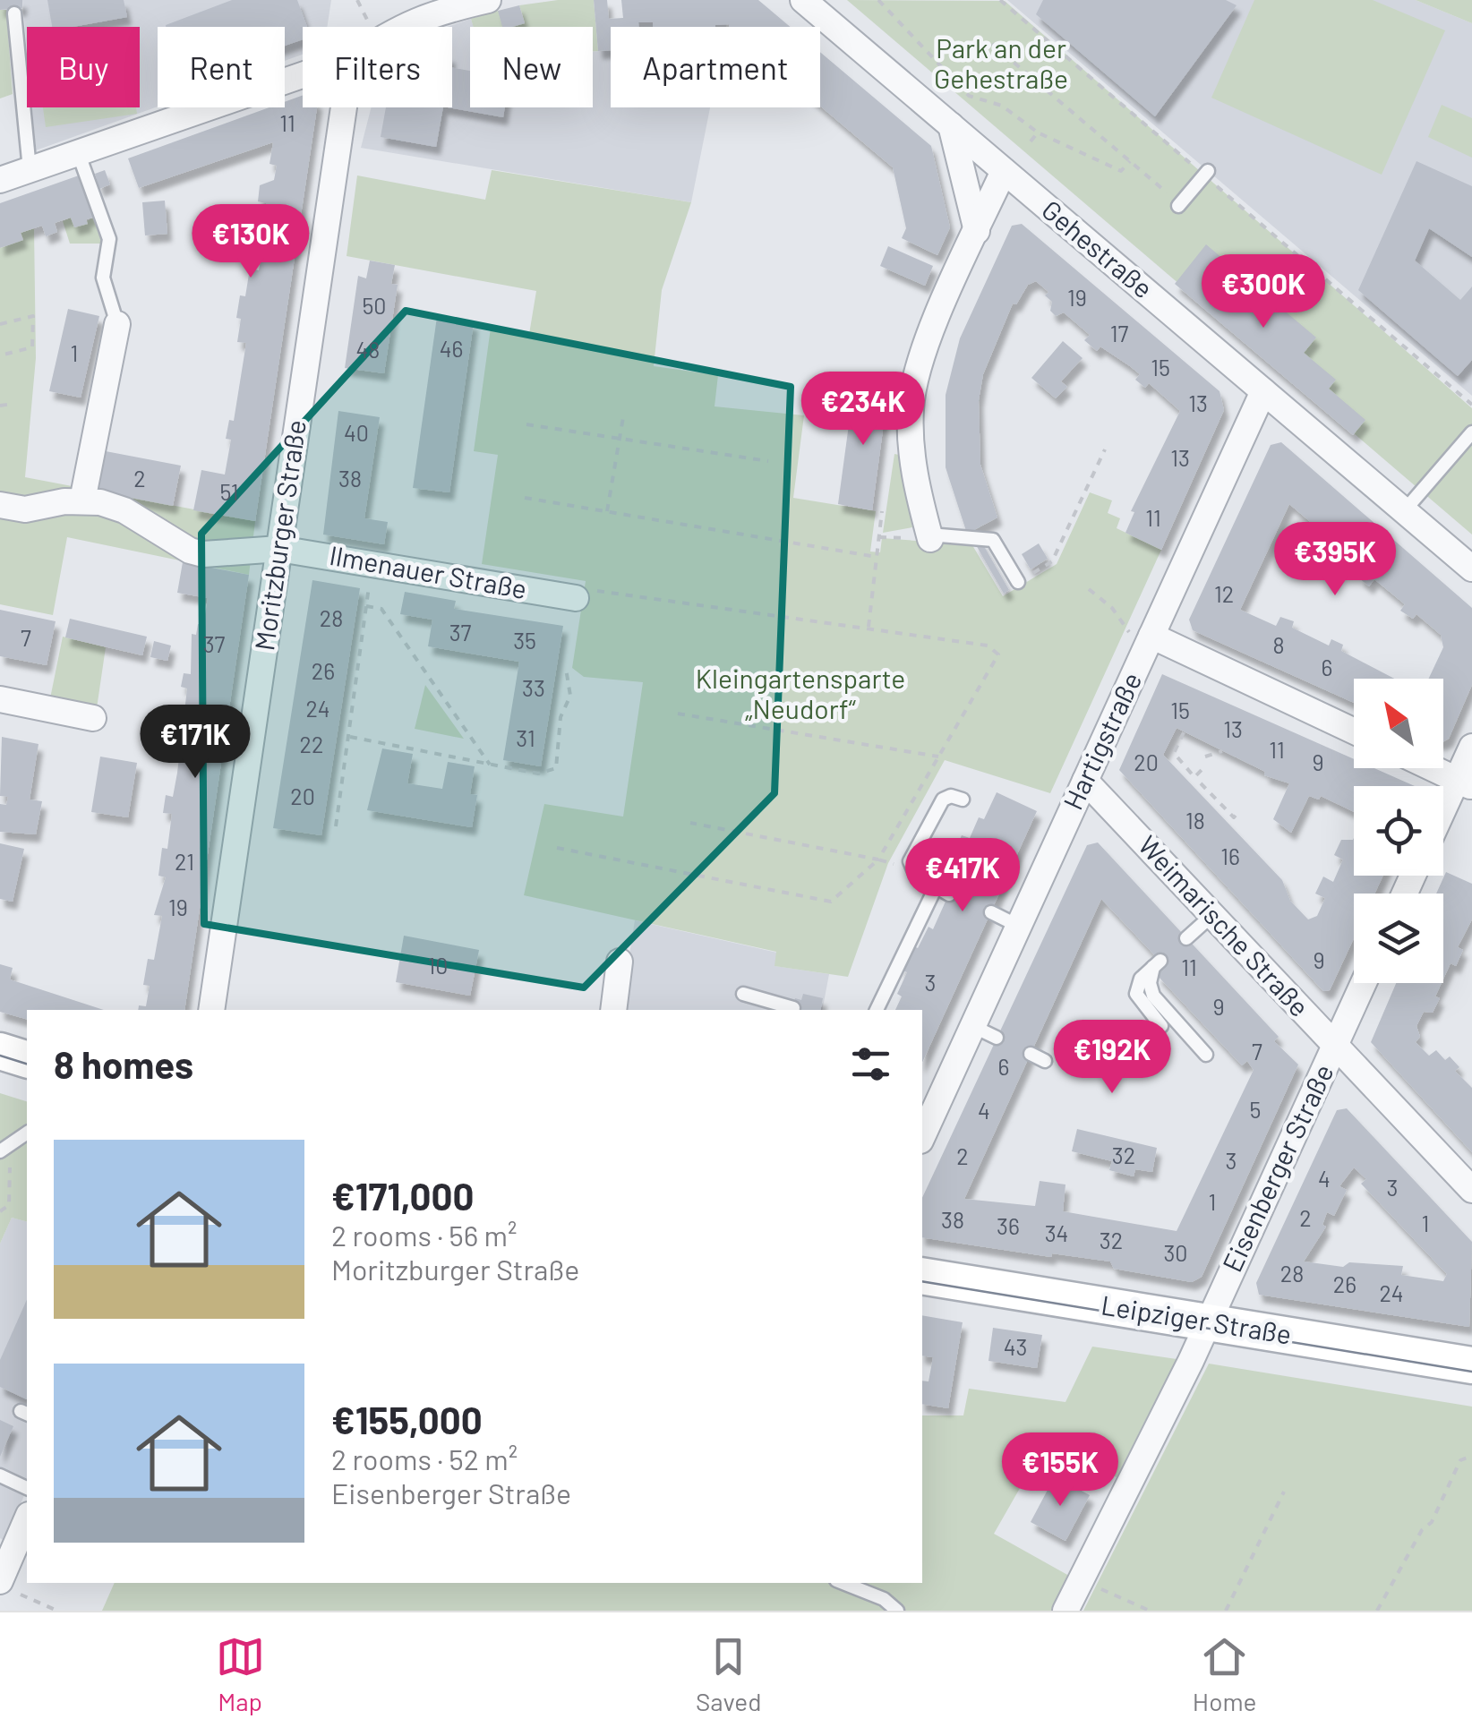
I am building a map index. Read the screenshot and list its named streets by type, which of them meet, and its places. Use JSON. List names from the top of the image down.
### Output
{
  "streets": {
    "main road": ["Leipziger Straße"],
    "street": [
      "Gehestraße",
      "Moritzburger Straße",
      "Ilmenauer Straße",
      "Hartigstraße",
      "Weimarische Straße",
      "Eisenberger Straße"
    ]
  },
  "crossings": [
    ["Gehestraße", "Hartigstraße"],
    ["Moritzburger Straße", "Ilmenauer Straße"],
    ["Hartigstraße", "Weimarische Straße"],
    ["Weimarische Straße", "Eisenberger Straße"],
    ["Eisenberger Straße", "Leipziger Straße"]
  ],
  "parks": ["Park an der Gehestraße", "Kleingartensparte „Neudorf“"],
  "house_numbers": [
    "11",
    "19",
    "50",
    "17",
    "46",
    "48",
    "1",
    "15",
    "13",
    "40",
    "13",
    "2",
    "38",
    "51",
    "11",
    "12",
    "28",
    "37",
    "7",
    "35",
    "37",
    "8",
    "6",
    "26",
    "33",
    "24",
    "15",
    "13",
    "31",
    "22",
    "11",
    "20",
    "9",
    "20",
    "18",
    "16",
    "21",
    "19",
    "9",
    "10",
    "11",
    "3",
    "9",
    "7",
    "6",
    "5",
    "4",
    "32",
    "2",
    "3",
    "4",
    "3",
    "1",
    "2",
    "38",
    "1",
    "36",
    "34",
    "32",
    "30",
    "28",
    "26",
    "24",
    "43"
  ],
  "north": "top left",
  "page": {
    "chip": [
      "Buy",
      "Rent",
      "Filters",
      "New",
      "Apartment"
    ],
    "price": [
      "€130K",
      "€300K",
      "€234K",
      "€395K",
      "€171K",
      "€417K",
      "€192K",
      "€155K"
    ],
    "heading": "8 homes",
    "list": [
      {
        "name": "€171,000",
        "note": "2 rooms · 56 m² · Moritzburger Straße"
      },
      {
        "name": "€155,000",
        "note": "2 rooms · 52 m² · Eisenberger Straße"
      }
    ],
    "tabs": ["Map", "Saved", "Home"]
  }
}
